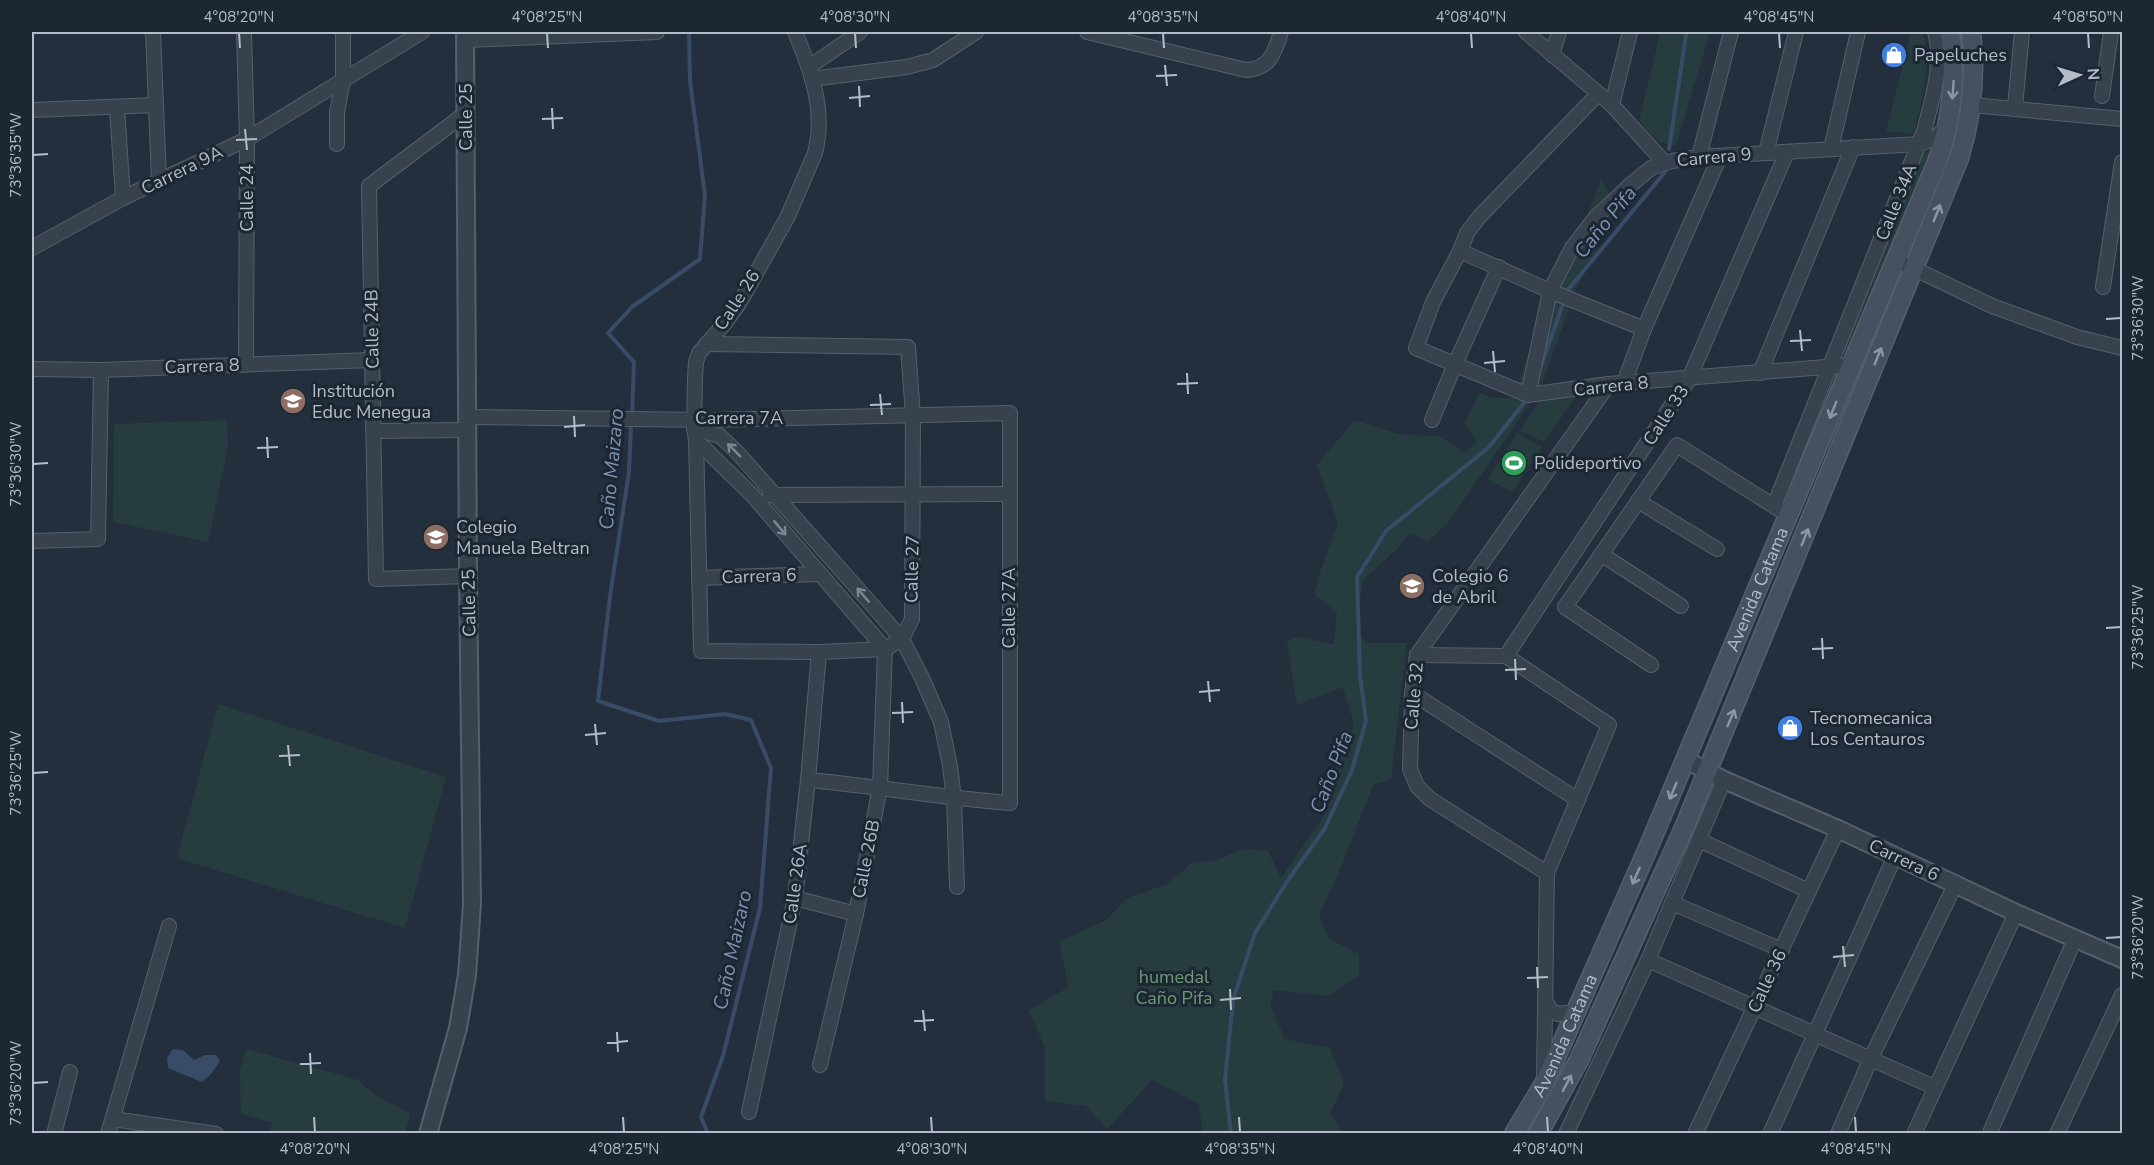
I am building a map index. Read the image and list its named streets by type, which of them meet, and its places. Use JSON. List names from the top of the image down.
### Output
{
  "streets": {
    "main road": ["Avenida Catama"],
    "street": [
      "Calle 25",
      "Carrera 9",
      "Carrera 9A",
      "Calle 24",
      "Calle 34A",
      "Calle 26",
      "Calle 24B",
      "Carrera 8",
      "Calle 33",
      "Carrera 7A",
      "Calle 27",
      "Carrera 6",
      "Calle 27A",
      "Calle 32",
      "Calle 26B",
      "Calle 26A",
      "Calle 36"
    ]
  },
  "crossings": [
    ["Calle 25", "Calle 24B"],
    ["Calle 25", "Carrera 7A"],
    ["Carrera 9", "Calle 34A"],
    ["Carrera 9", "Calle 33"],
    ["Carrera 9", "Avenida Catama"],
    ["Carrera 9A", "Calle 24"],
    ["Calle 24", "Carrera 8"],
    ["Calle 34A", "Carrera 8"],
    ["Calle 34A", "Avenida Catama"],
    ["Calle 26", "Carrera 7A"],
    ["Calle 26", "Calle 27"],
    ["Calle 26", "Carrera 6"],
    ["Calle 26", "Calle 26A"],
    ["Calle 24B", "Carrera 8"],
    ["Calle 24B", "Carrera 7A"],
    ["Carrera 8", "Calle 33"],
    ["Carrera 8", "Avenida Catama"],
    ["Carrera 8", "Calle 32"],
    ["Carrera 7A", "Calle 27"],
    ["Carrera 7A", "Calle 27A"],
    ["Carrera 6", "Avenida Catama"],
    ["Carrera 6", "Calle 36"]
  ],
  "water": ["Caño Pifa", "Caño Maizaro"],
  "parks": ["humedal Caño Pifa"],
  "places": {
    "shop": ["Papeluches", "Tecnomecanica Los Centauros"],
    "school or university": ["Institución Educ Menegua", "Colegio Manuela Beltran", "Colegio 6 de Abril"],
    "sports": ["Polideportivo"]
  },
  "north": "right",
  "coordinates": [
    "4°08'20\"N",
    "4°08'25\"N",
    "4°08'30\"N",
    "4°08'35\"N",
    "4°08'40\"N",
    "4°08'45\"N",
    "4°08'50\"N",
    "73°36'35\"W",
    "73°36'30\"W",
    "73°36'25\"W",
    "73°36'20\"W"
  ]
}
